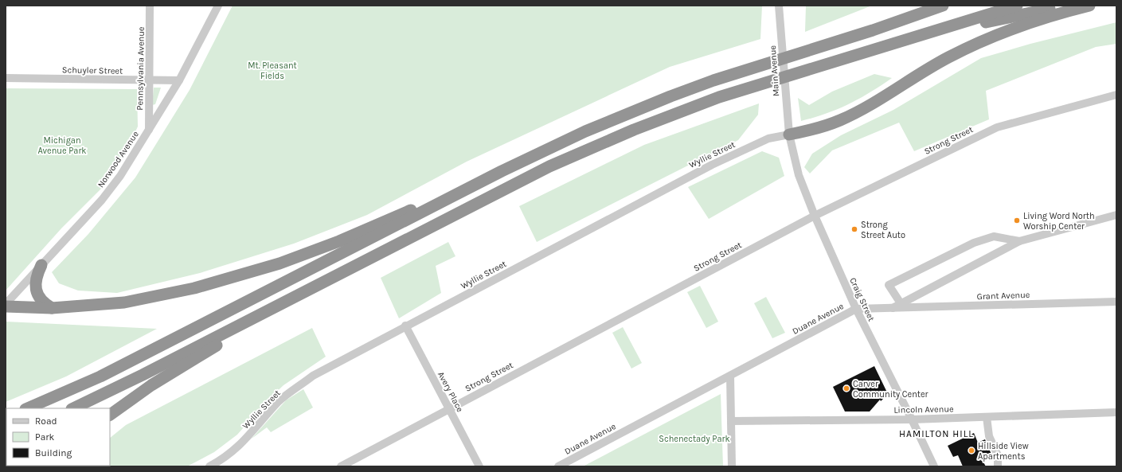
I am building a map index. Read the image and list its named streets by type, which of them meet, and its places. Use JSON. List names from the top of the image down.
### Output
{
  "streets": {
    "street": [
      "Pennsylvania Avenue",
      "Schuyler Street",
      "Main Avenue",
      "Strong Street",
      "Wyllie Street",
      "Norwood Avenue",
      "Grant Avenue",
      "Craig Street",
      "Duane Avenue",
      "Avery Place",
      "Lincoln Avenue"
    ]
  },
  "crossings": [
    ["Pennsylvania Avenue", "Schuyler Street"],
    ["Pennsylvania Avenue", "Norwood Avenue"],
    ["Schuyler Street", "Norwood Avenue"],
    ["Main Avenue", "Wyllie Street"],
    ["Main Avenue", "Craig Street"],
    ["Strong Street", "Craig Street"],
    ["Strong Street", "Avery Place"],
    ["Wyllie Street", "Craig Street"],
    ["Wyllie Street", "Avery Place"],
    ["Grant Avenue", "Duane Avenue"],
    ["Craig Street", "Duane Avenue"],
    ["Craig Street", "Lincoln Avenue"]
  ],
  "districts": ["HAMILTON HILL"],
  "parks": ["Mt. Pleasant Fields", "Michigan Avenue Park", "Schenectady Park"],
  "places": [
    "Living Word North Worship Center",
    "Strong Street Auto",
    "Carver Community Center",
    "Hillside View Apartments"
  ],
  "legend": ["Road", "Park", "Building"]
}
